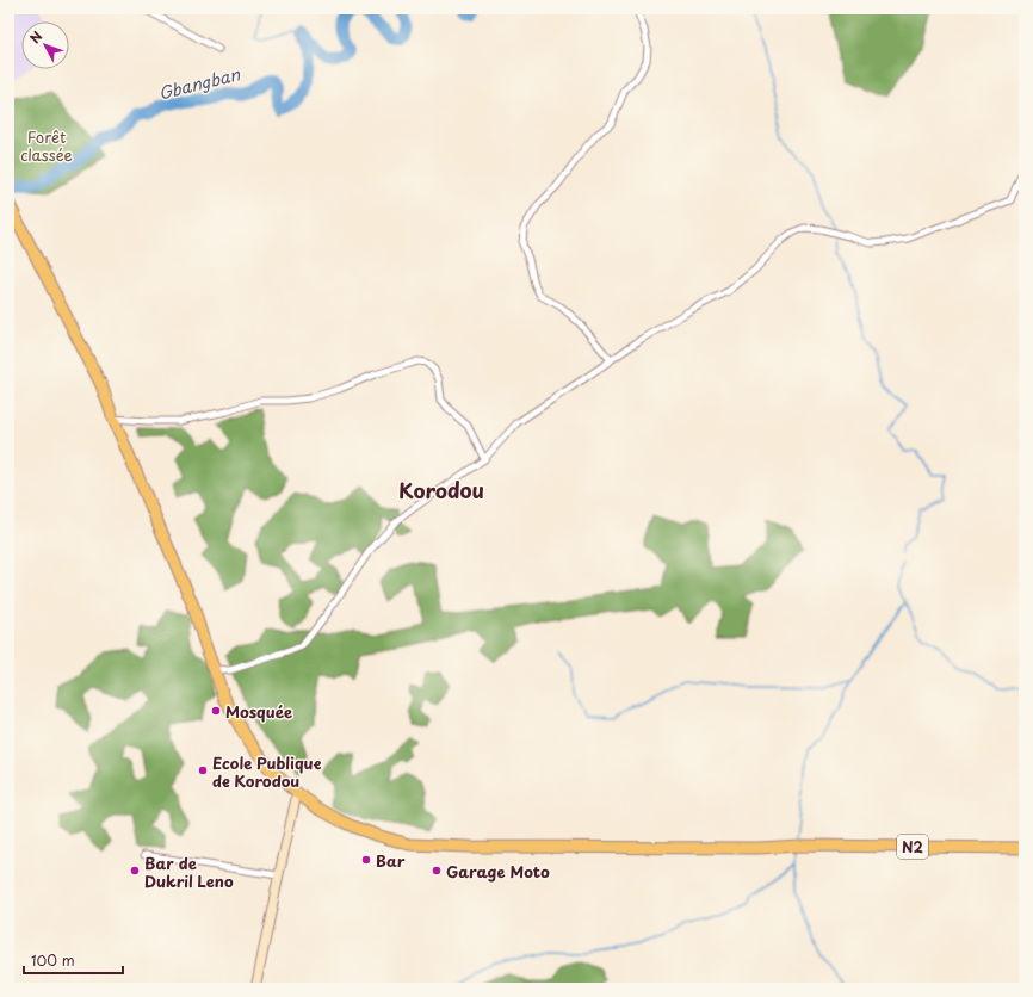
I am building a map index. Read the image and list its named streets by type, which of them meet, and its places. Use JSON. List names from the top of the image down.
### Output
{
  "streets": {
    "highway": ["N2"]
  },
  "districts": ["Korodou"],
  "water": ["Gbangban"],
  "parks": ["Forêt classée"],
  "places": [
    "Mosquée",
    "Ecole Publique de Korodou",
    "Bar",
    "Bar de Dukril Leno",
    "Garage Moto"
  ],
  "scale_bar": "100 m",
  "north": "top left"
}
